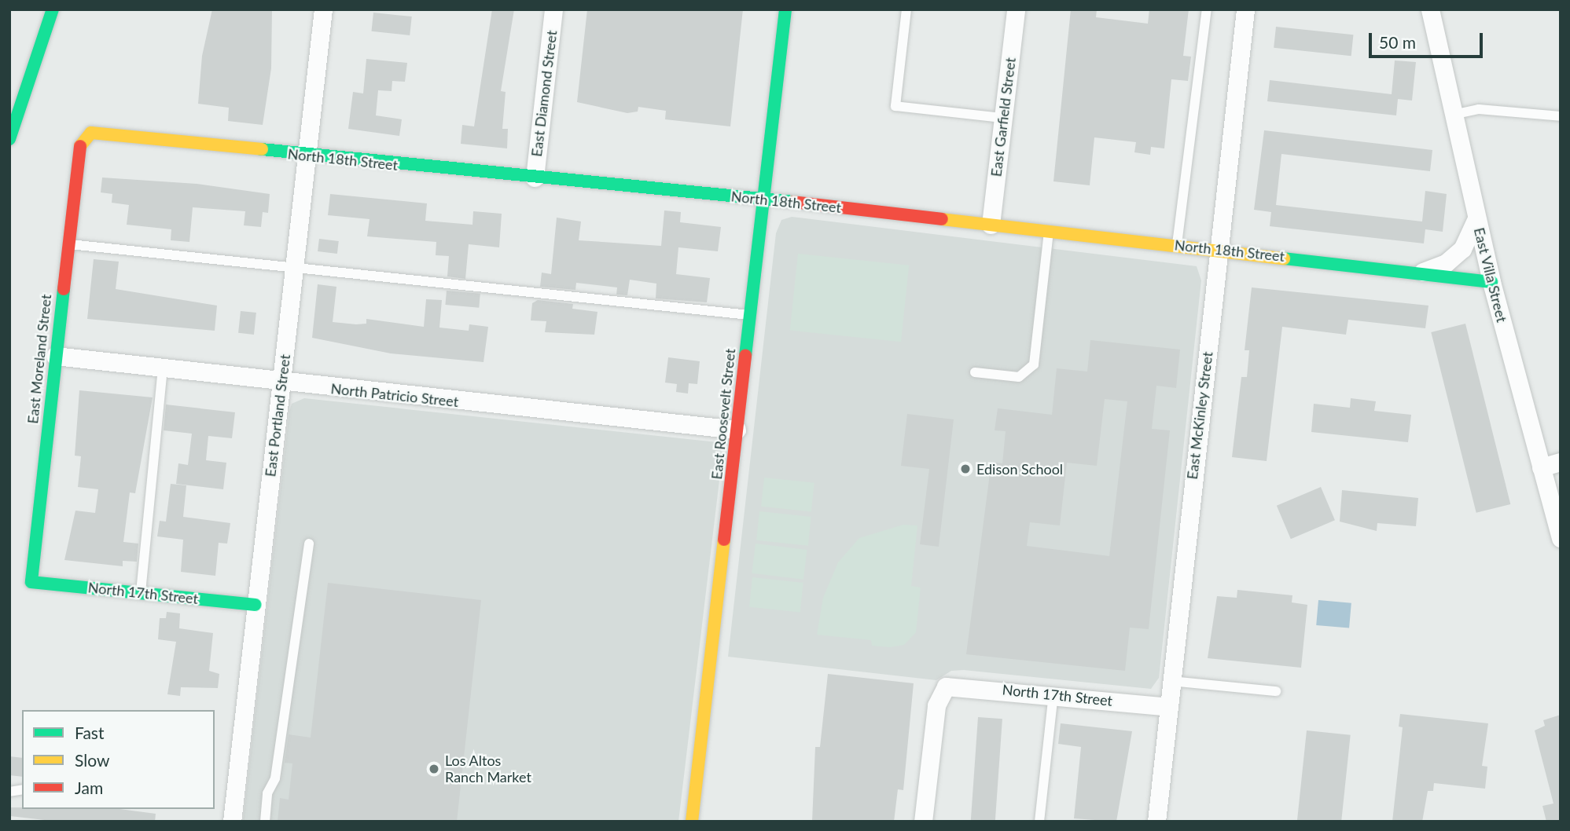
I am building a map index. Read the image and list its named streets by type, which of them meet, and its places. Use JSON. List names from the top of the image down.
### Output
{
  "streets": {
    "main road": [
      "North 18th Street",
      "East Moreland Street",
      "East Roosevelt Street",
      "North 17th Street"
    ],
    "street": [
      "East Diamond Street",
      "East Garfield Street",
      "East Villa Street",
      "North Patricio Street",
      "East Portland Street",
      "East McKinley Street"
    ]
  },
  "crossings": [
    ["East Diamond Street", "North 18th Street"],
    ["East Garfield Street", "North 18th Street"],
    ["North 18th Street", "East Villa Street"],
    ["North 18th Street", "East Moreland Street"],
    ["North 18th Street", "East Roosevelt Street"],
    ["North 18th Street", "East Portland Street"],
    ["North 18th Street", "East McKinley Street"],
    ["East Moreland Street", "North Patricio Street"],
    ["East Moreland Street", "North 17th Street"],
    ["North Patricio Street", "East Roosevelt Street"],
    ["North Patricio Street", "East Portland Street"],
    ["East Portland Street", "North 17th Street"],
    ["East McKinley Street", "North 17th Street"]
  ],
  "places": ["Edison School", "Los Altos Ranch Market"],
  "legend": ["Fast", "Slow", "Jam"],
  "scale_bar": "50 m"
}
